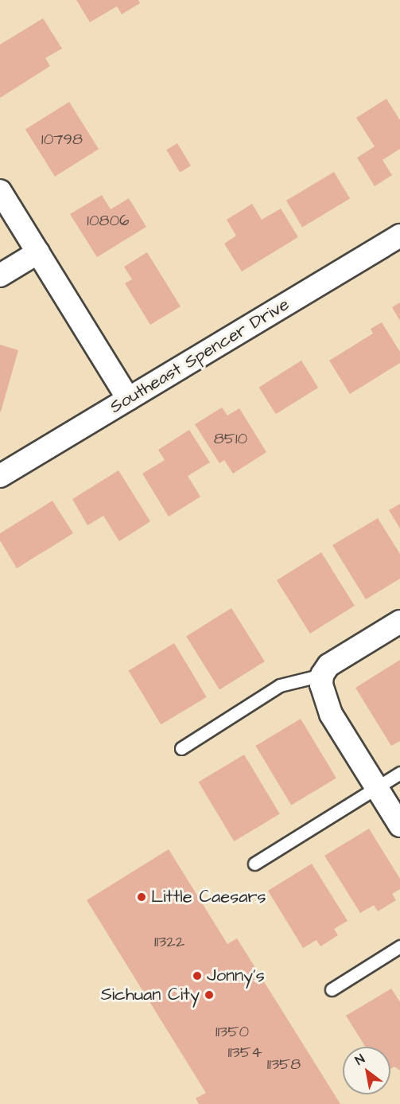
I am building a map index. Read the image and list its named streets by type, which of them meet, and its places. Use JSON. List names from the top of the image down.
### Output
{
  "streets": {
    "street": ["Southeast Spencer Drive"]
  },
  "places": ["Little Caesars", "Jonny's", "Sichuan City"],
  "house_numbers": [
    "10798",
    "10806",
    "8510",
    "11322",
    "11350",
    "11354",
    "11358"
  ],
  "north": "top left"
}
